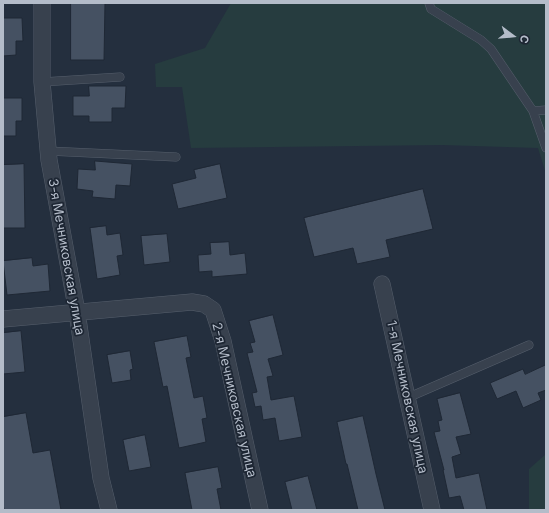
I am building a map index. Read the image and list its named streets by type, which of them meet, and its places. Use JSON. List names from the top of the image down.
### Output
{
  "streets": {
    "street": ["3-я Мечниковская улица", "1-я Мечниковская улица", "2-я Мечниковская улица"]
  },
  "crossings": [
    ["3-я Мечниковская улица", "2-я Мечниковская улица"]
  ],
  "north": "right"
}
